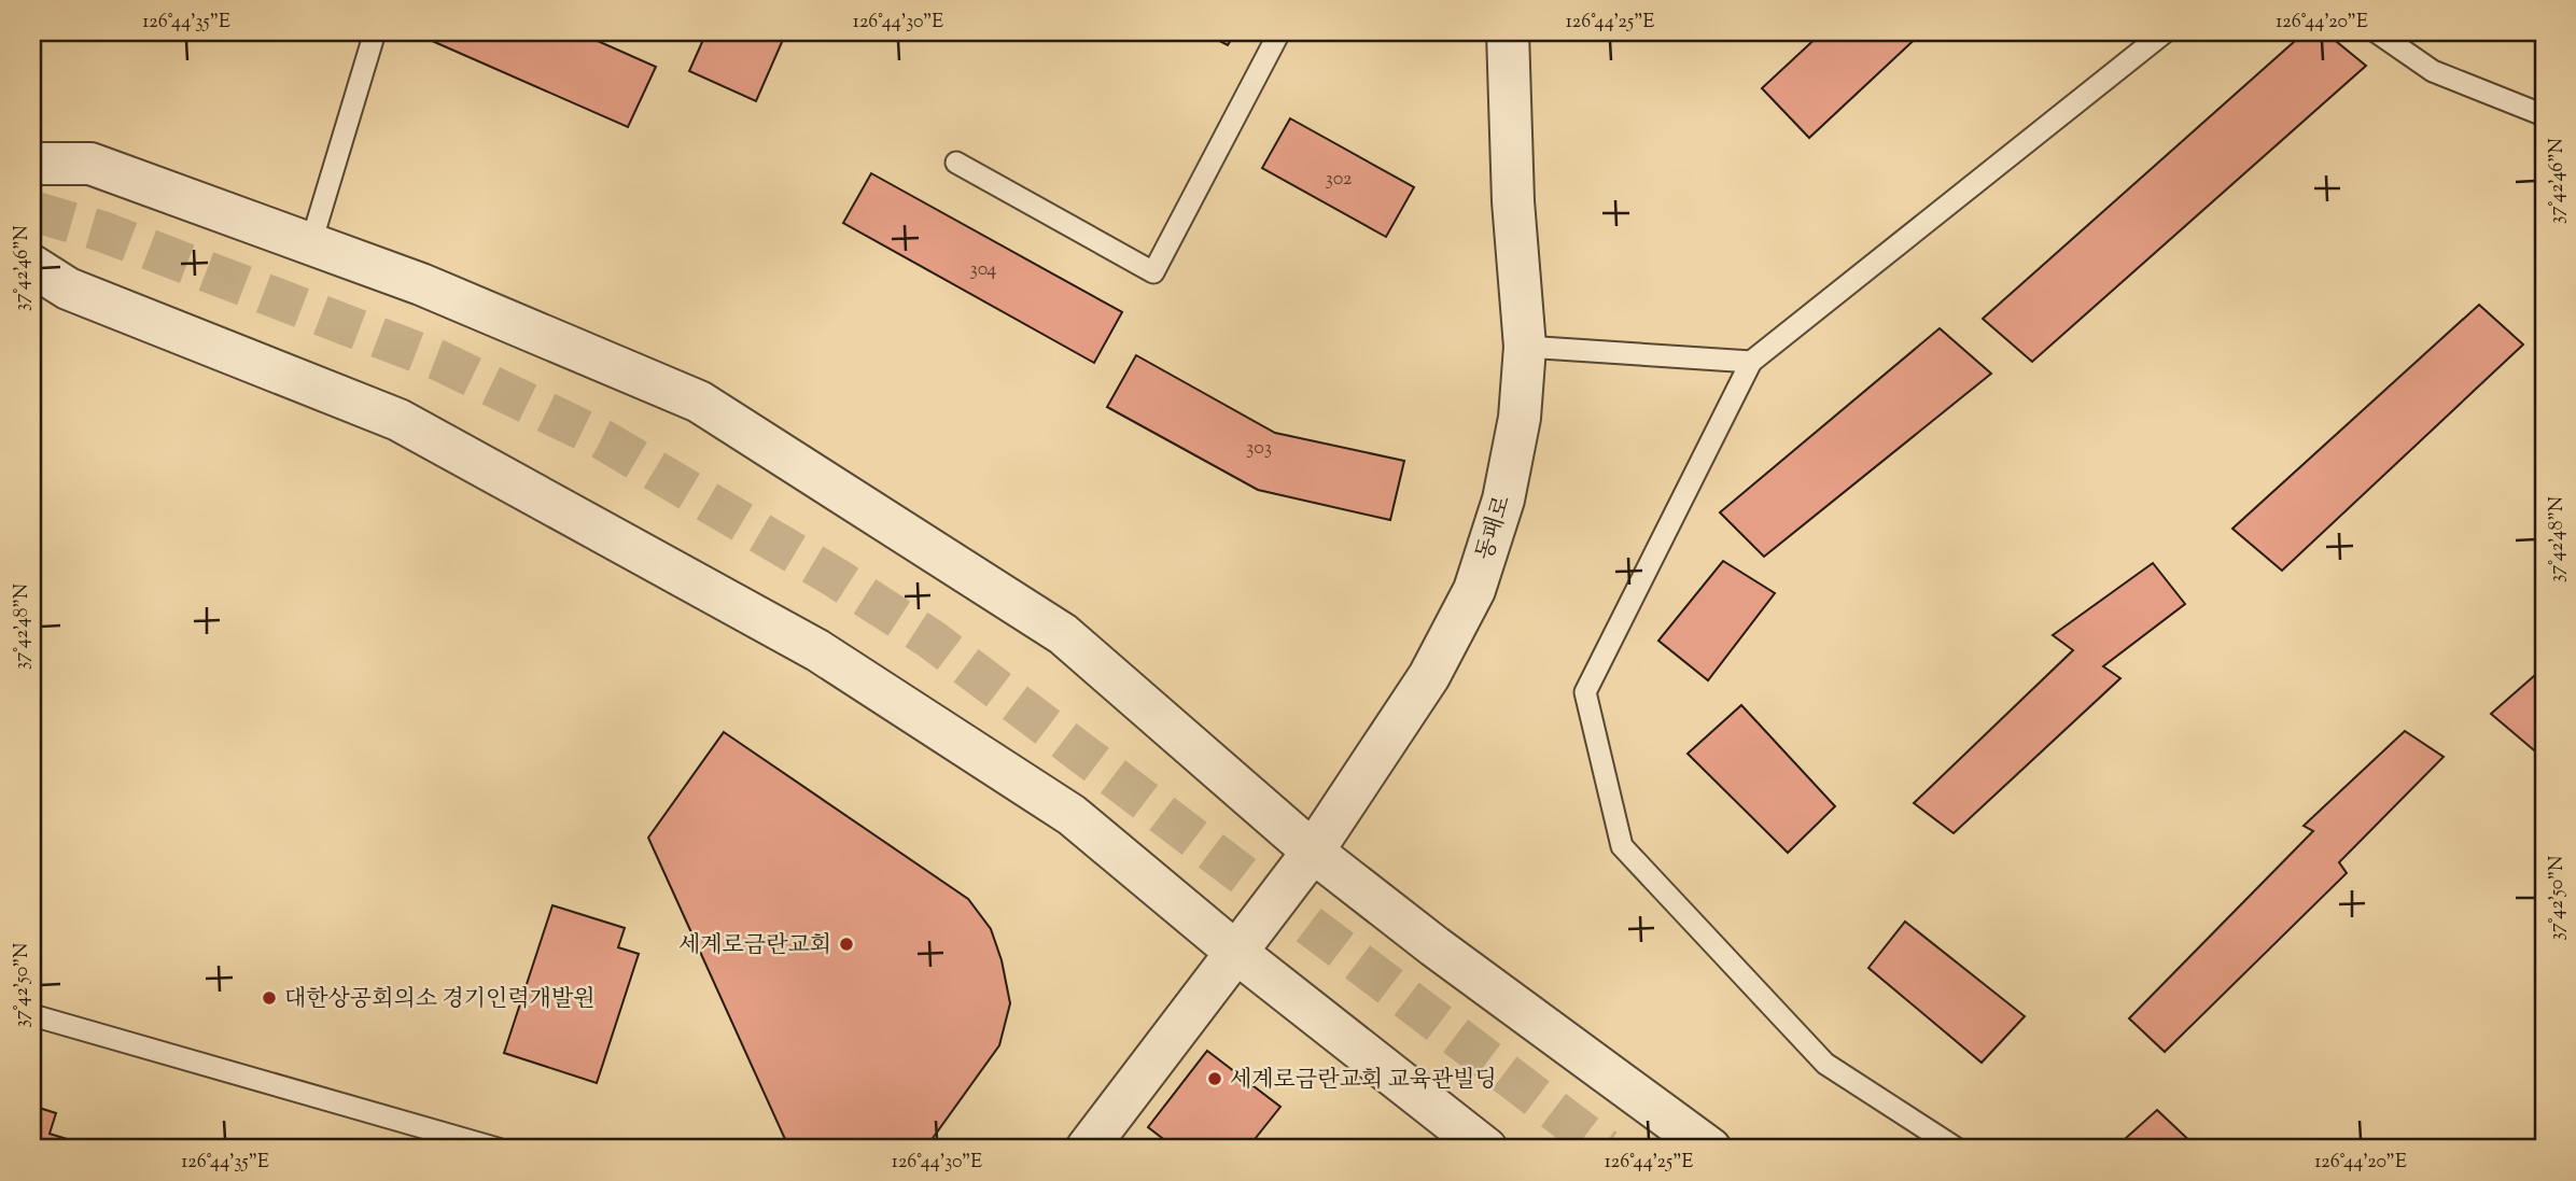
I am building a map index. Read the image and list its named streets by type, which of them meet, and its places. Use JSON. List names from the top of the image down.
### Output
{
  "streets": {
    "street": ["동패로"]
  },
  "places": ["세계로금란교회", "대한상공회의소 경기인력개발원", "세계로금란교회 교육관빌딩"],
  "house_numbers": ["302", "304", "303"],
  "coordinates": [
    "126°44'35\"E",
    "126°44'30\"E",
    "126°44'25\"E",
    "126°44'20\"E",
    "37°42'46\"N",
    "37°42'48\"N",
    "37°42'50\"N"
  ]
}
